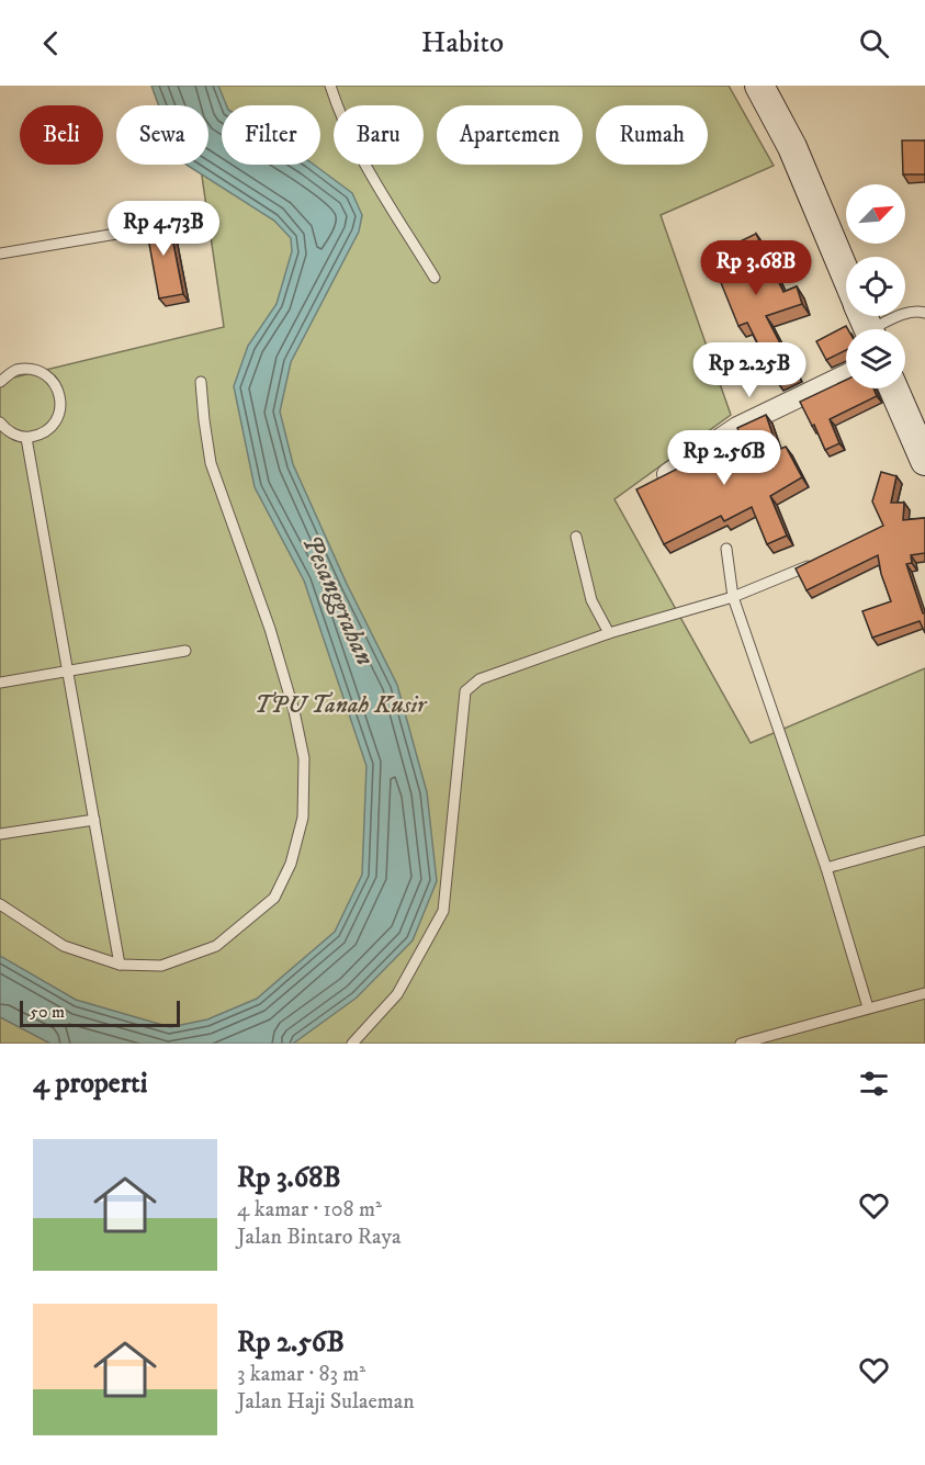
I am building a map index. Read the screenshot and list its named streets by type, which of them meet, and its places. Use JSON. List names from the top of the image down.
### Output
{
  "water": ["Pesanggrahan"],
  "parks": ["TPU Tanah Kusir"],
  "scale_bar": "50 m",
  "north": "top right",
  "page": {
    "header": "Habito",
    "chip": [
      "Beli",
      "Sewa",
      "Filter",
      "Baru",
      "Apartemen",
      "Rumah"
    ],
    "price": [
      "Rp 4.73B",
      "Rp 3.68B",
      "Rp 2.25B",
      "Rp 2.56B"
    ],
    "scale": "50 m",
    "heading": "4 properti",
    "list": [
      {
        "name": "Rp 3.68B",
        "note": "4 kamar · 108 m² · Jalan Bintaro Raya"
      },
      {
        "name": "Rp 2.56B",
        "note": "3 kamar · 83 m² · Jalan Haji Sulaeman"
      }
    ]
  }
}
